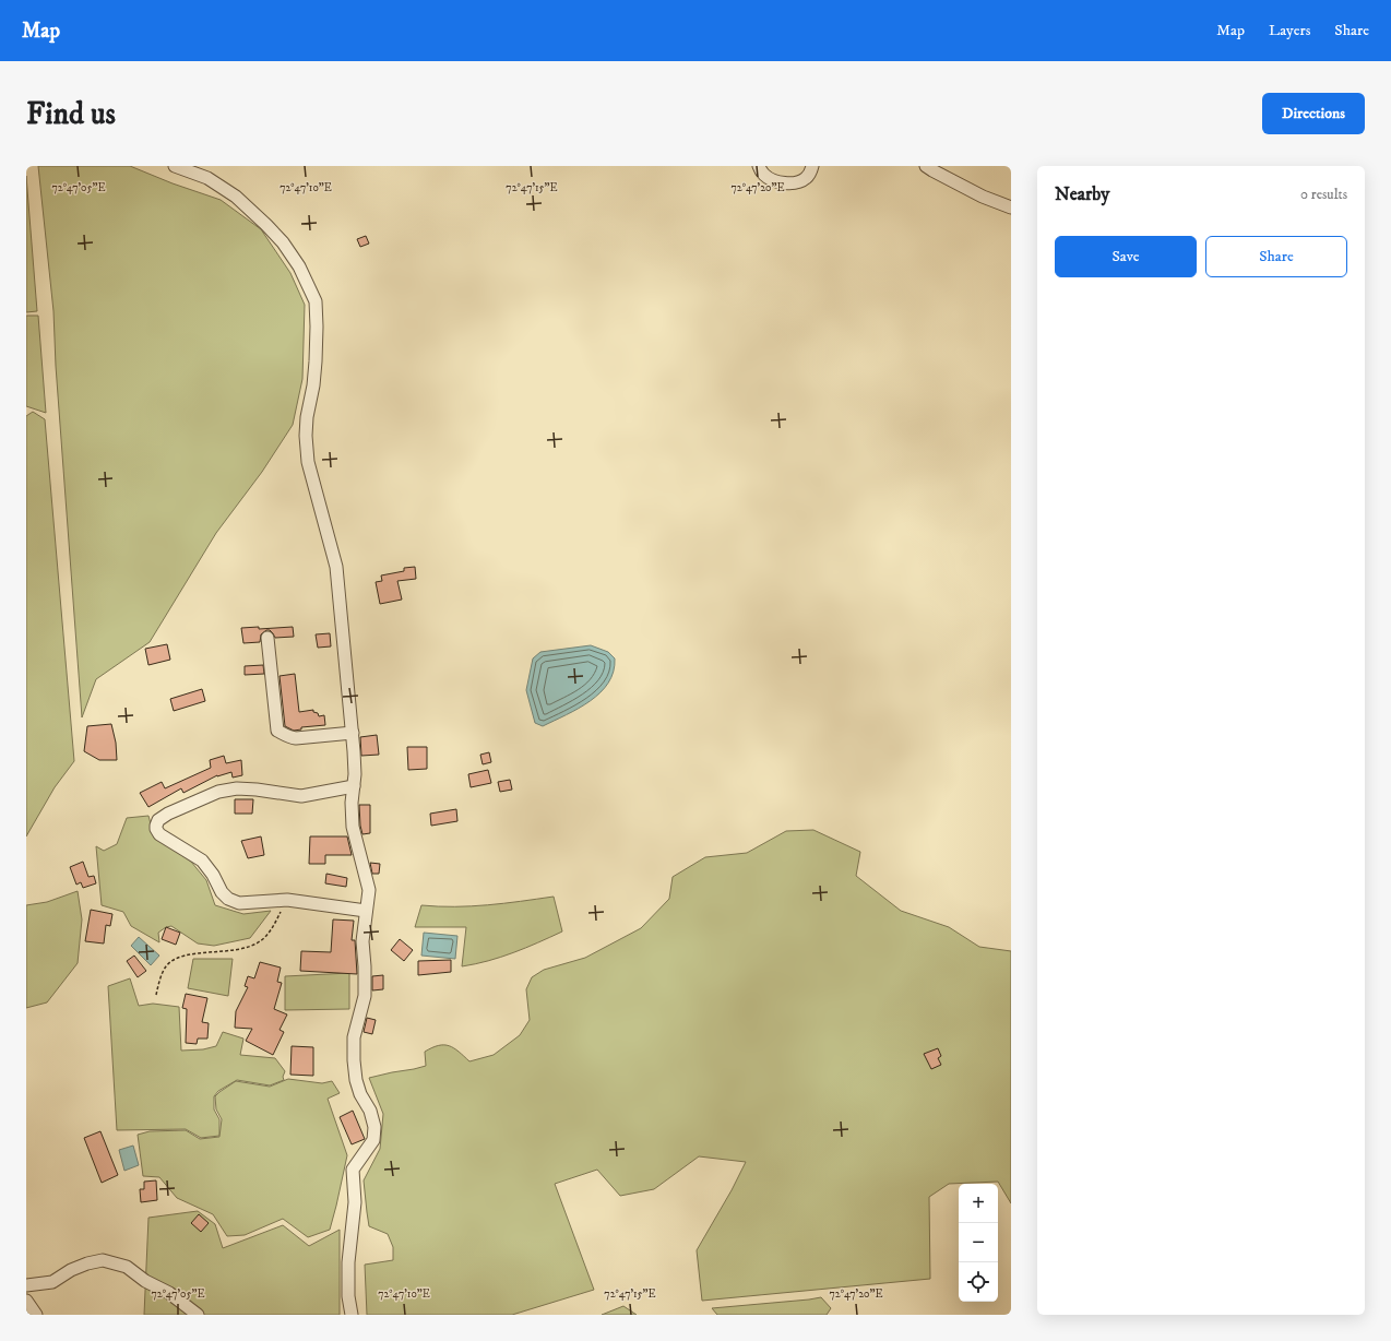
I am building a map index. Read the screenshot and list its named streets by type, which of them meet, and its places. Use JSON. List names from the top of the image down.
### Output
{
  "page": {
    "header": "Map",
    "nav": ["Map", "Layers", "Share"],
    "buttons": [
      "Directions",
      ["Save", "Share"]
    ],
    "title": "Find us",
    "heading": ["Nearby", "0 results"],
    "map_buttons": ["+", "−"]
  },
  "coordinates": [
    "72°47'05\"E",
    "72°47'10\"E",
    "72°47'15\"E",
    "72°47'20\"E"
  ]
}
